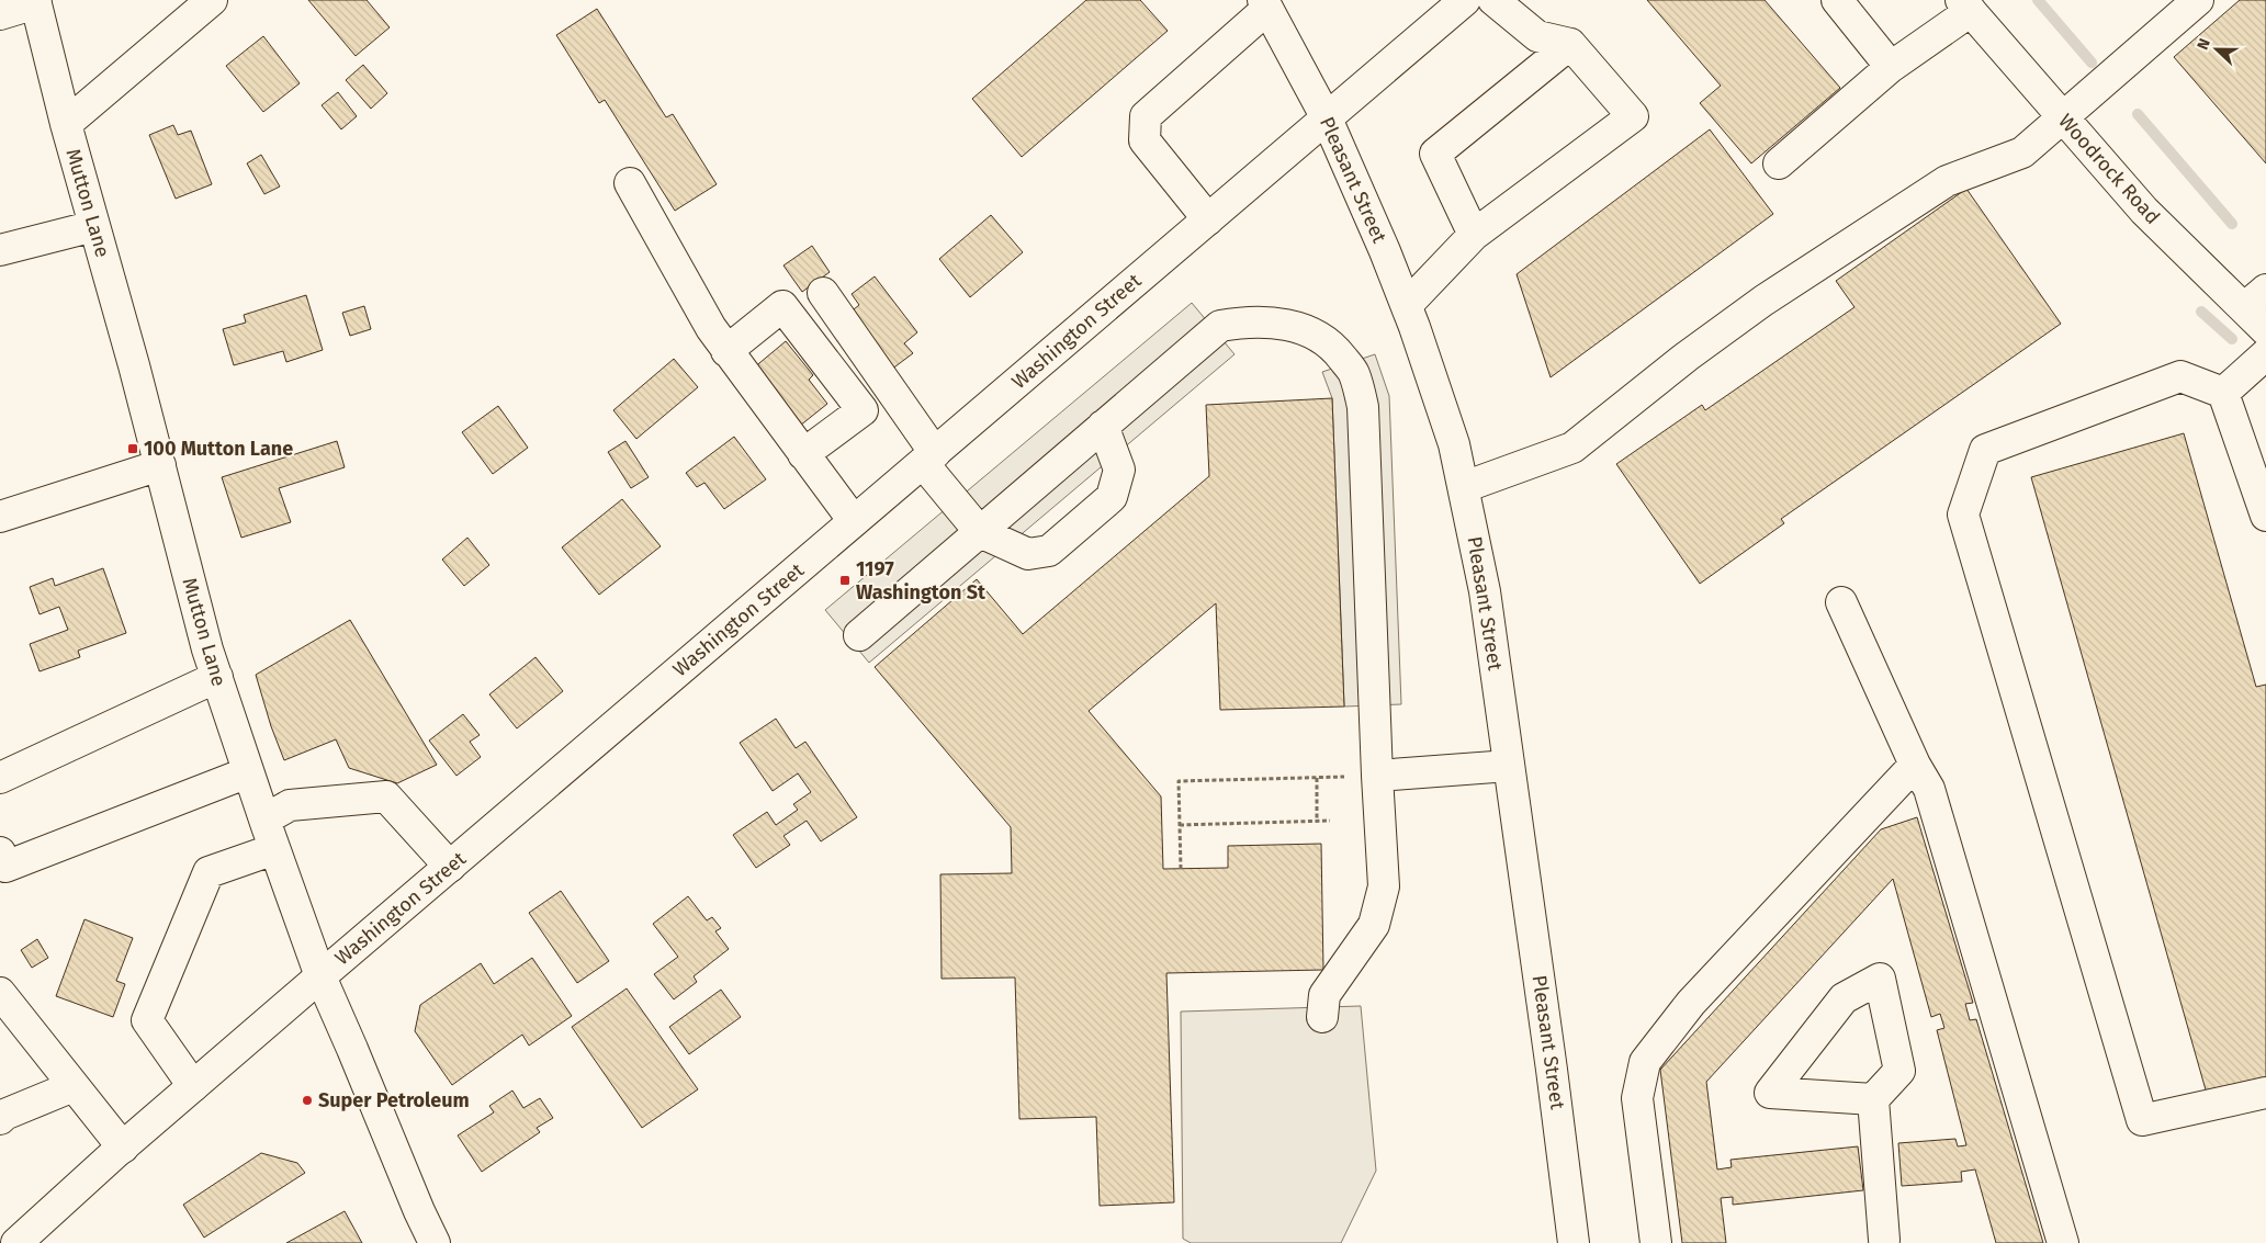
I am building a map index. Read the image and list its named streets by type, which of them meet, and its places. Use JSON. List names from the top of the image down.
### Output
{
  "streets": {
    "main road": [
      "Woodrock Road",
      "Pleasant Street",
      "Mutton Lane",
      "Washington Street"
    ]
  },
  "crossings": [
    ["Pleasant Street", "Washington Street"],
    ["Mutton Lane", "Washington Street"]
  ],
  "places": {
    "transit": ["100 Mutton Lane", "1197 Washington St"],
    "other": ["Super Petroleum"]
  },
  "north": "left"
}
